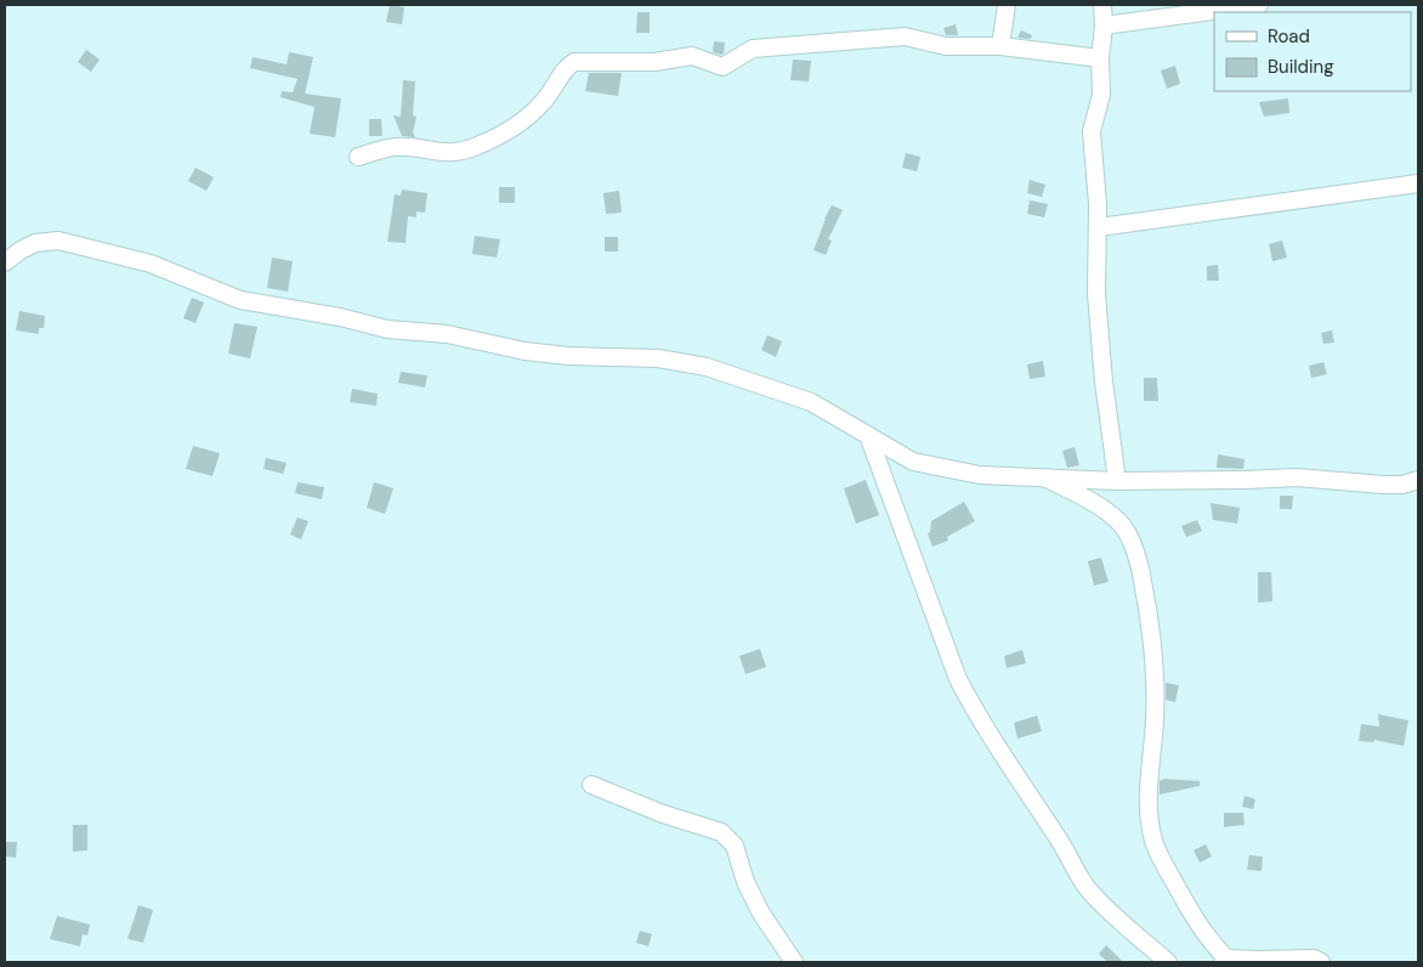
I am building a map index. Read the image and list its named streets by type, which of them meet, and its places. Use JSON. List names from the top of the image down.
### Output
{
  "legend": ["Road", "Building"]
}
